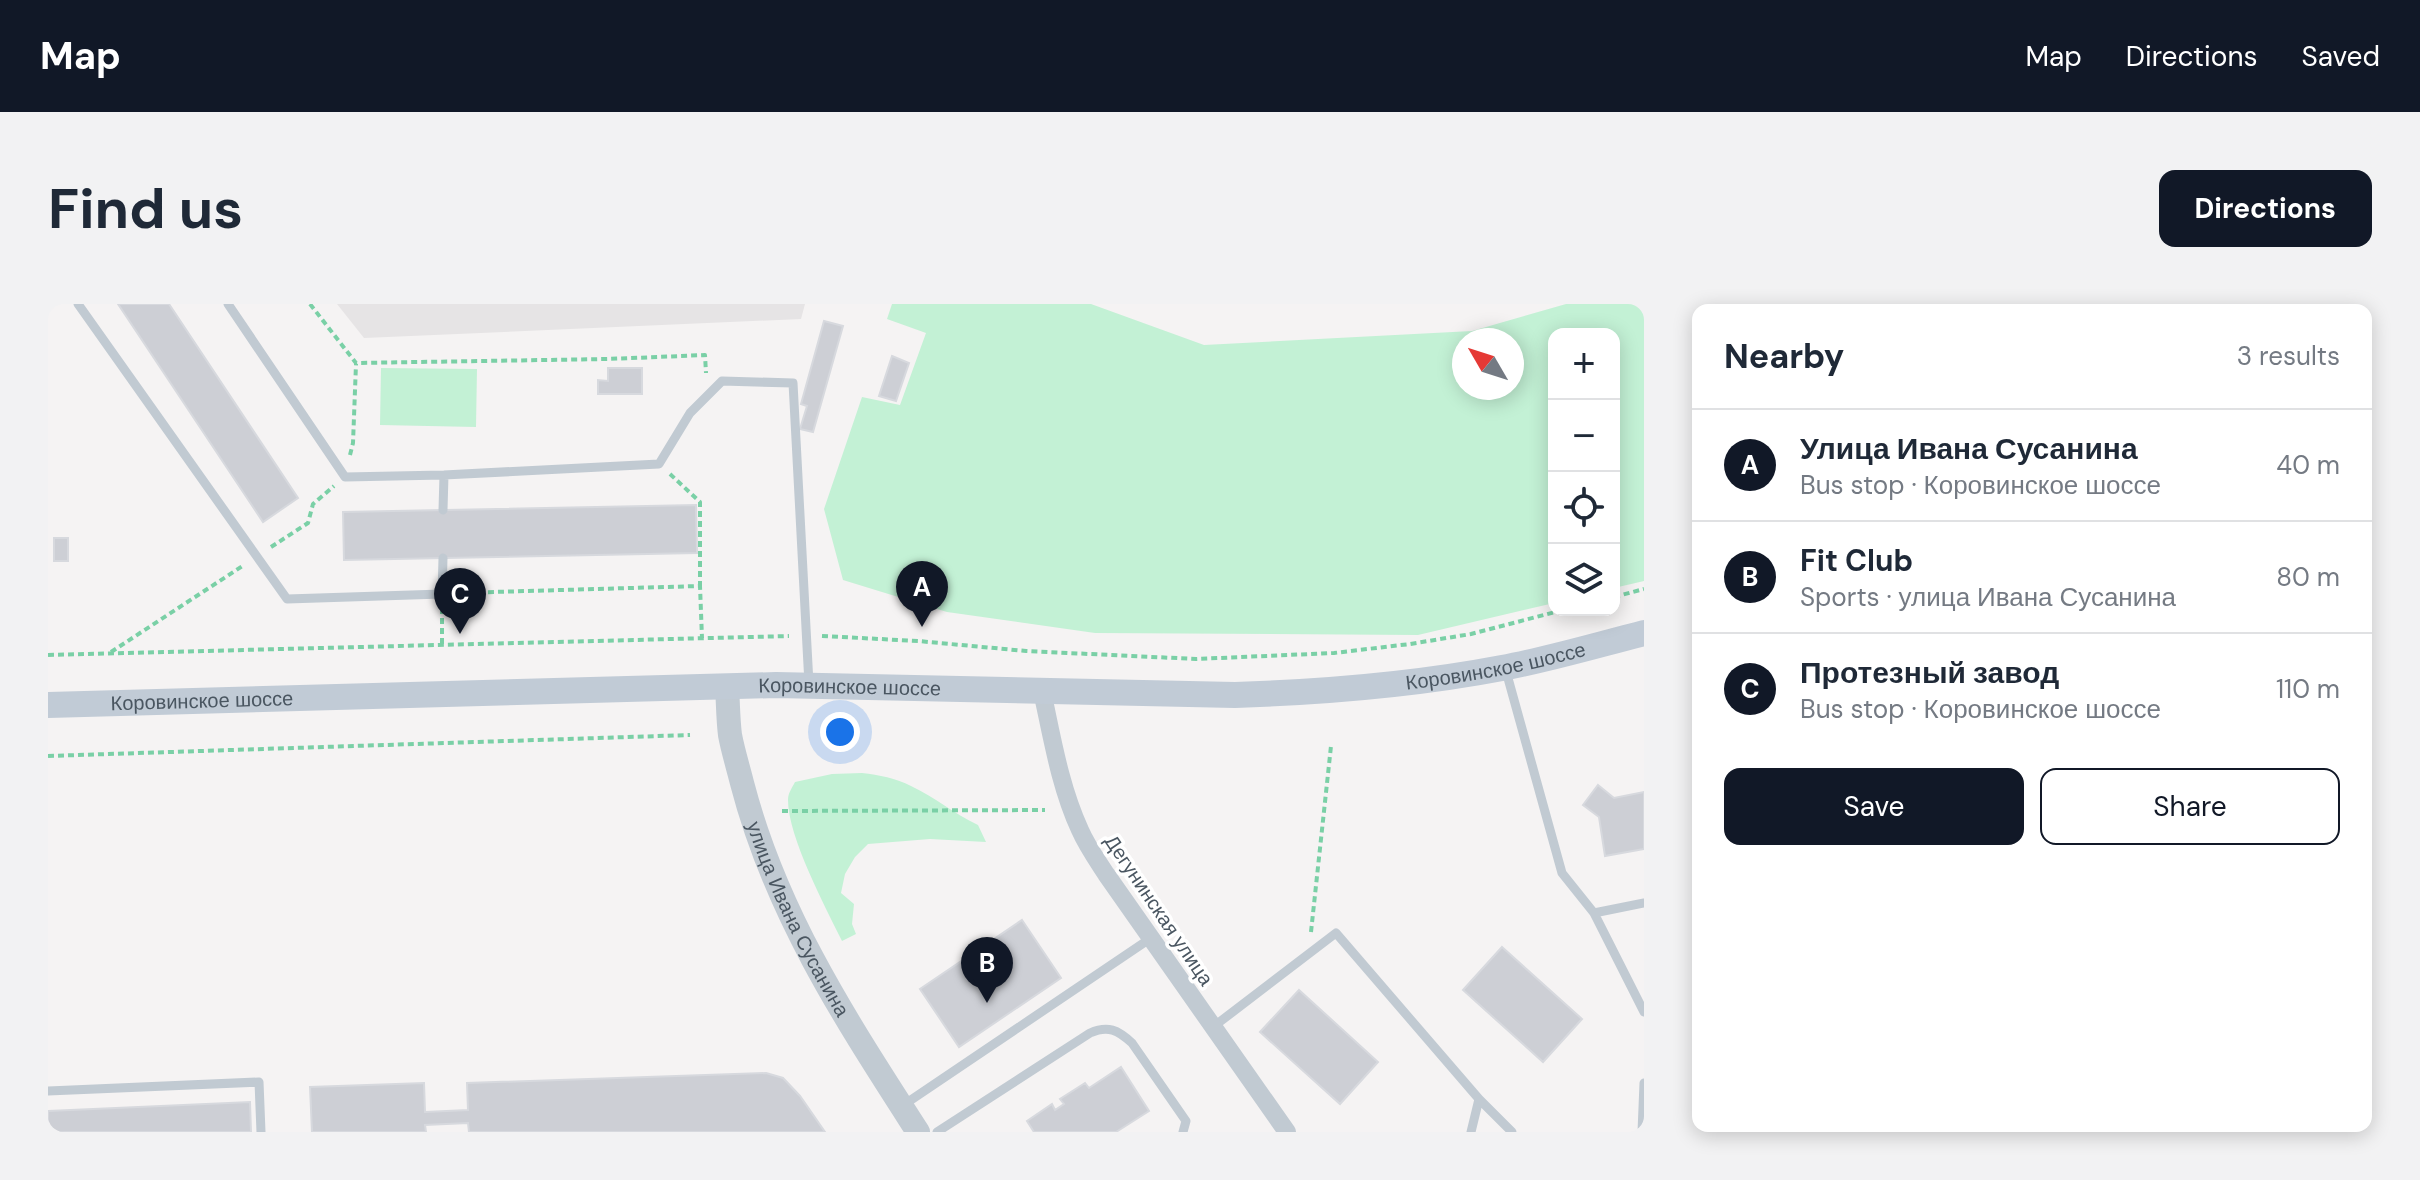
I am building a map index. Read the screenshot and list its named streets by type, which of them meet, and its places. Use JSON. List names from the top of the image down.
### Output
{
  "streets": {
    "main road": ["Коровинское шоссе"],
    "street": ["Дегунинская улица", "улица Ивана Сусанина"]
  },
  "crossings": [
    ["Коровинское шоссе", "Дегунинская улица"],
    ["Коровинское шоссе", "улица Ивана Сусанина"]
  ],
  "north": "top left",
  "page": {
    "header": "Map",
    "nav": ["Map", "Directions", "Saved"],
    "buttons": [
      "Directions",
      ["Save", "Share"]
    ],
    "title": "Find us",
    "heading": ["Nearby", "3 results"],
    "map_buttons": ["+", "−"],
    "list": [
      {
        "mark": "A",
        "name": "Улица Ивана Сусанина",
        "note": "Bus stop · Коровинское шоссе",
        "value": "40 m"
      },
      {
        "mark": "B",
        "name": "Fit Club",
        "note": "Sports · улица Ивана Сусанина",
        "value": "80 m"
      },
      {
        "mark": "C",
        "name": "Протезный завод",
        "note": "Bus stop · Коровинское шоссе",
        "value": "110 m"
      }
    ],
    "pins": ["A", "C", "B"]
  }
}
